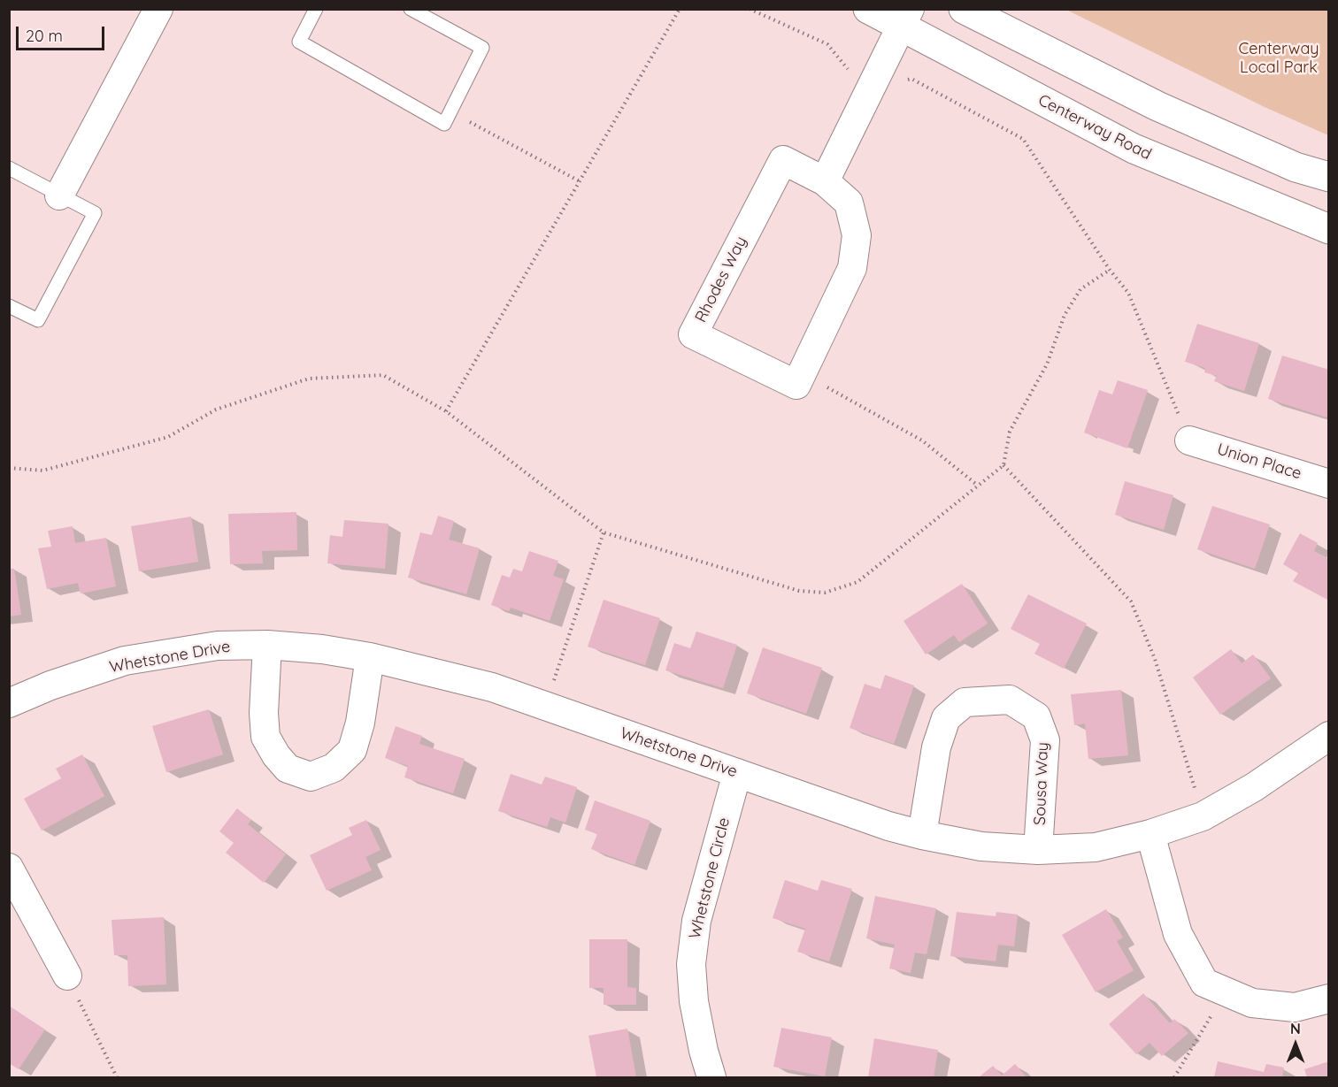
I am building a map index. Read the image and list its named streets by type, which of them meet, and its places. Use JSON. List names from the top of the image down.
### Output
{
  "streets": {
    "street": [
      "Centerway Road",
      "Rhodes Way",
      "Union Place",
      "Whetstone Drive",
      "Sousa Way",
      "Whetstone Circle"
    ]
  },
  "crossings": [
    ["Whetstone Drive", "Sousa Way"],
    ["Whetstone Drive", "Whetstone Circle"]
  ],
  "parks": ["Centerway Local Park"],
  "scale_bar": "20 m",
  "north": "top"
}
